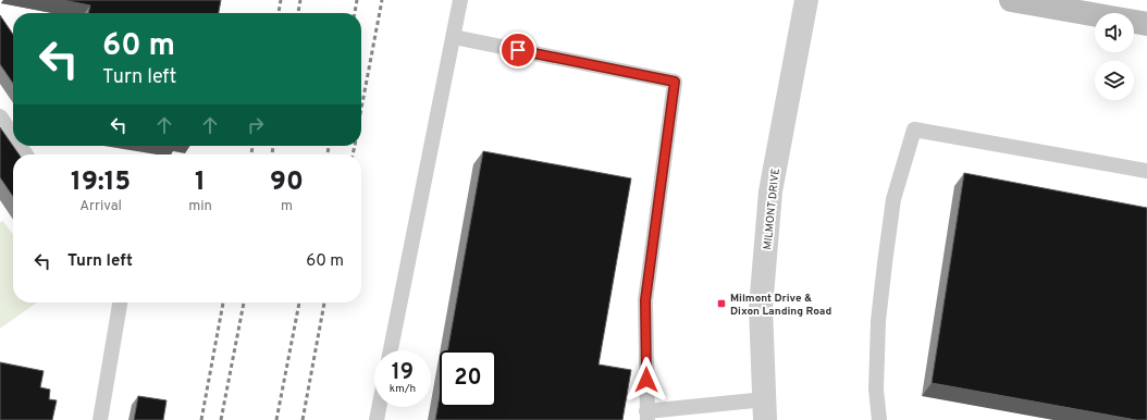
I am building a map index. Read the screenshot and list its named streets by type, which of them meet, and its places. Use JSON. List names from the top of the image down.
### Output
{
  "streets": {
    "street": ["MILMONT DRIVE"]
  },
  "places": {
    "transit": ["Milmont Drive & Dixon Landing Road"]
  },
  "page": {
    "turn": ["60 m", "Turn left"],
    "eta": [
      "19:15",
      "Arrival",
      "1",
      "min",
      "90",
      "m"
    ],
    "list": [
      {
        "name": "Turn left",
        "value": "60 m"
      }
    ],
    "speed": "19 km/h",
    "limit": "20"
  }
}
